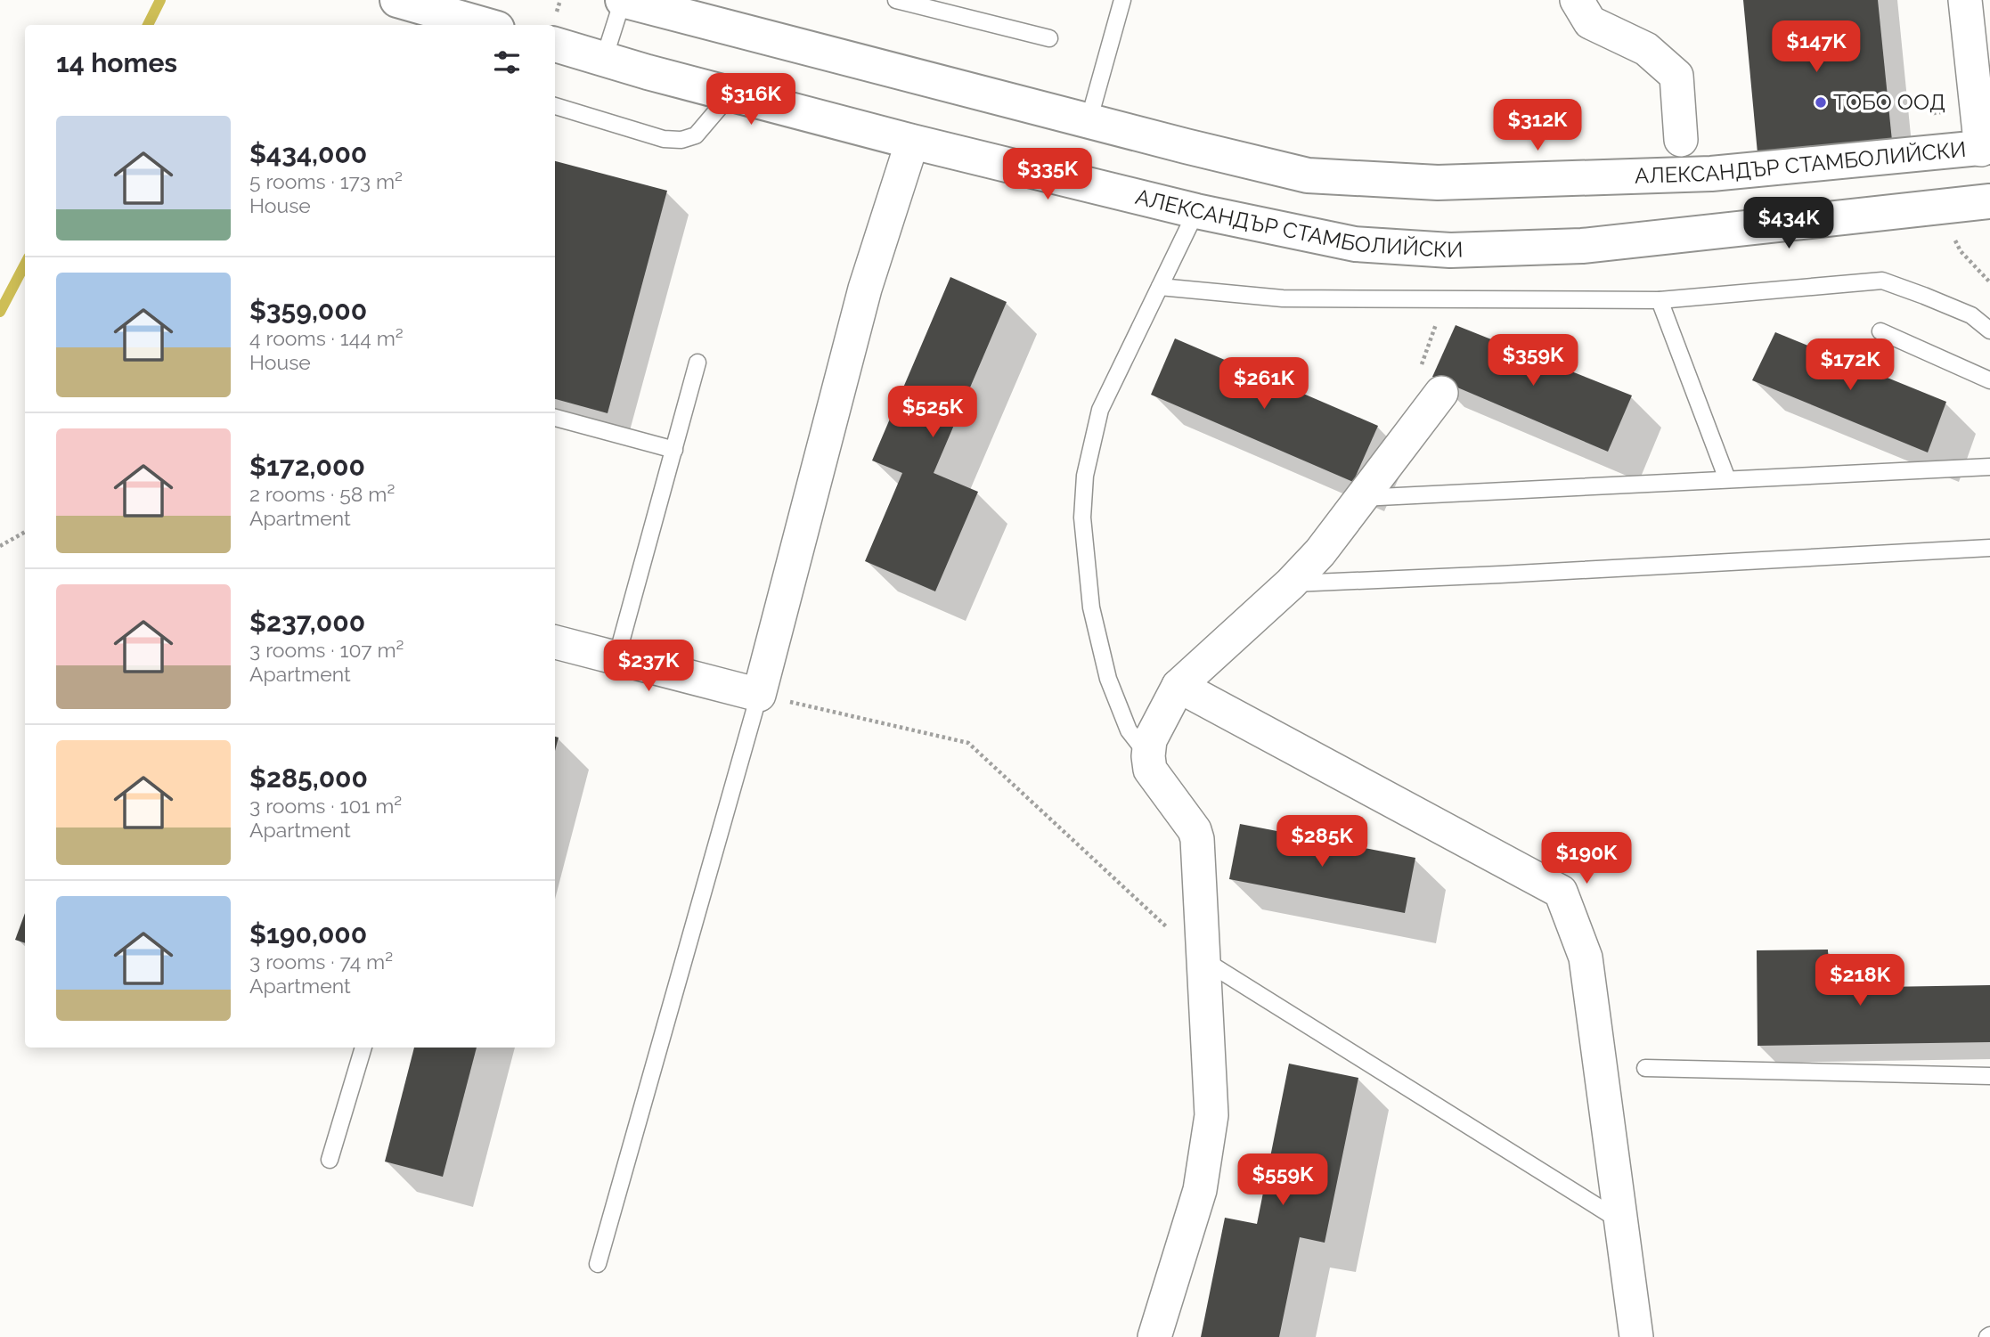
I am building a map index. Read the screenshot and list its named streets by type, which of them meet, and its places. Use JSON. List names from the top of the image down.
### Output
{
  "streets": {
    "main road": ["АЛЕКСАНДЪР СТАМБОЛИЙСКИ"]
  },
  "places": ["ТОБО ООД"],
  "page": {
    "price": [
      "$147K",
      "$316K",
      "$312K",
      "$335K",
      "$434K",
      "$359K",
      "$172K",
      "$261K",
      "$525K",
      "$237K",
      "$285K",
      "$190K",
      "$218K",
      "$559K"
    ],
    "heading": "14 homes",
    "list": [
      {
        "name": "$434,000",
        "note": "5 rooms · 173 m² · House"
      },
      {
        "name": "$359,000",
        "note": "4 rooms · 144 m² · House"
      },
      {
        "name": "$172,000",
        "note": "2 rooms · 58 m² · Apartment"
      },
      {
        "name": "$237,000",
        "note": "3 rooms · 107 m² · Apartment"
      },
      {
        "name": "$285,000",
        "note": "3 rooms · 101 m² · Apartment"
      },
      {
        "name": "$190,000",
        "note": "3 rooms · 74 m² · Apartment"
      }
    ]
  }
}
